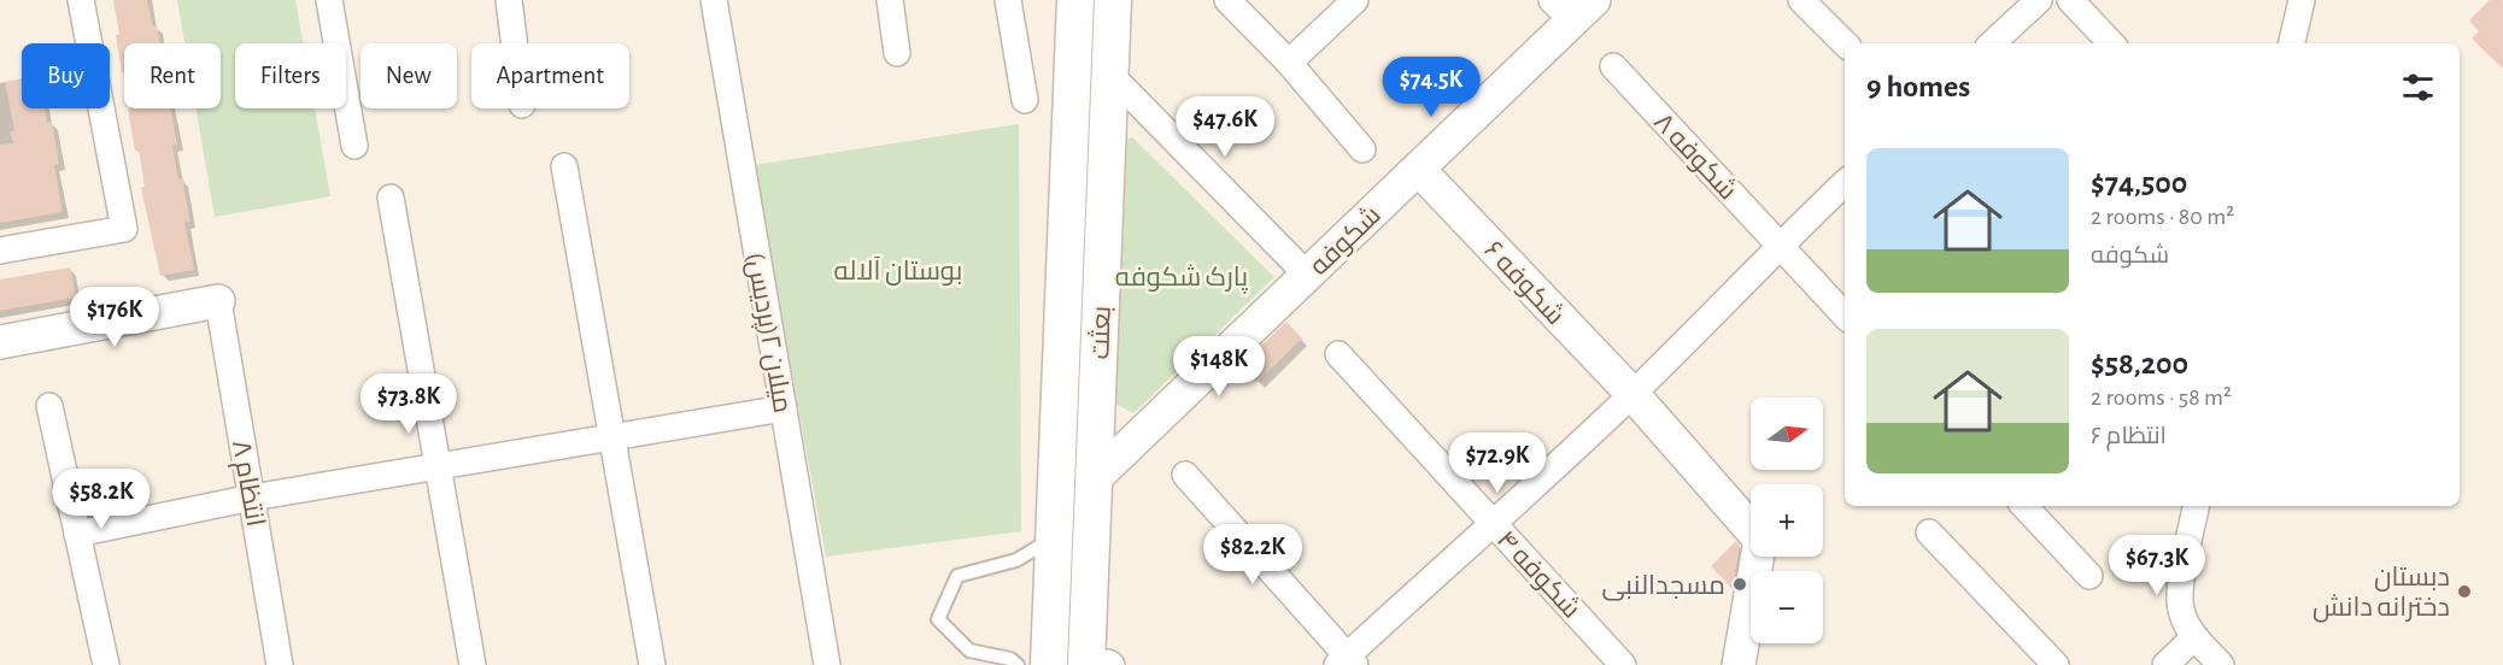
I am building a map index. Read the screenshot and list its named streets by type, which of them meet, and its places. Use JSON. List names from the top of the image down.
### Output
{
  "streets": {
    "main road": ["بعثت"],
    "street": [
      "شکوفه ۸",
      "شکوفه",
      "شکوفه ۶",
      "میلان ۲(پردیس)",
      "انتظام ۸",
      "شکوفه ۴"
    ]
  },
  "crossings": [
    ["شکوفه", "شکوفه ۶"],
    ["شکوفه", "بعثت"]
  ],
  "parks": ["بوستان آلاله", "پارک شکوفه"],
  "places": ["مسجدالنبی", "دبستان دخترانه دانش"],
  "north": "right",
  "page": {
    "chip": [
      "Buy",
      "Rent",
      "Filters",
      "New",
      "Apartment"
    ],
    "heading": "9 homes",
    "price": [
      "$74.5K",
      "$47.6K",
      "$176K",
      "$148K",
      "$73.8K",
      "$72.9K",
      "$58.2K",
      "$82.2K",
      "$67.3K"
    ],
    "list": [
      {
        "name": "$74,500",
        "note": "2 rooms · 80 m² · شکوفه"
      },
      {
        "name": "$58,200",
        "note": "2 rooms · 58 m² · انتظام ۶"
      }
    ],
    "map_buttons": ["+", "−"]
  }
}
